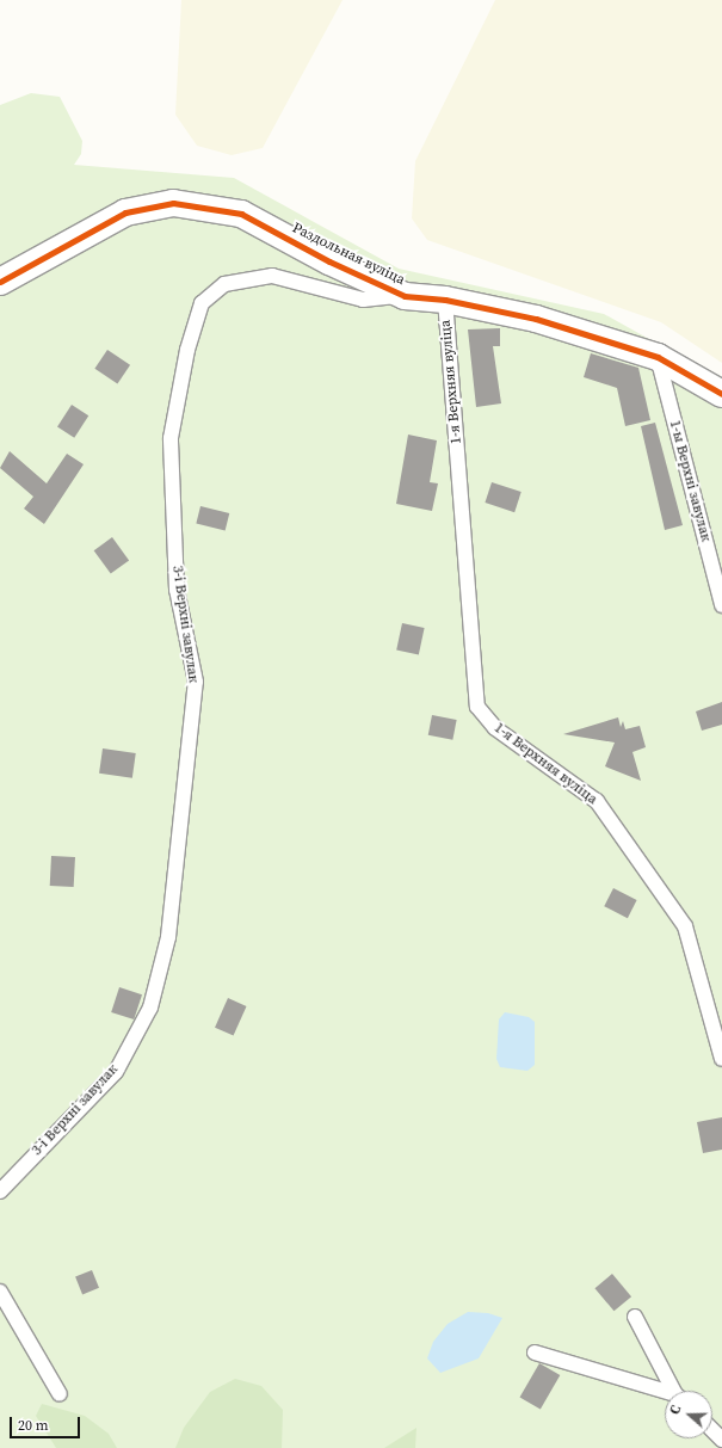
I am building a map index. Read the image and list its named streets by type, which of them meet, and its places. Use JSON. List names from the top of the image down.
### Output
{
  "streets": {
    "street": ["Раздольная вуліца"],
    "lane": ["1-я Верхняя вуліца", "1-ы Верхні завулак", "3-і Верхні завулак"]
  },
  "crossings": [
    ["Раздольная вуліца", "1-я Верхняя вуліца"],
    ["Раздольная вуліца", "1-ы Верхні завулак"],
    ["Раздольная вуліца", "3-і Верхні завулак"]
  ],
  "scale_bar": "20 m",
  "north": "left"
}
